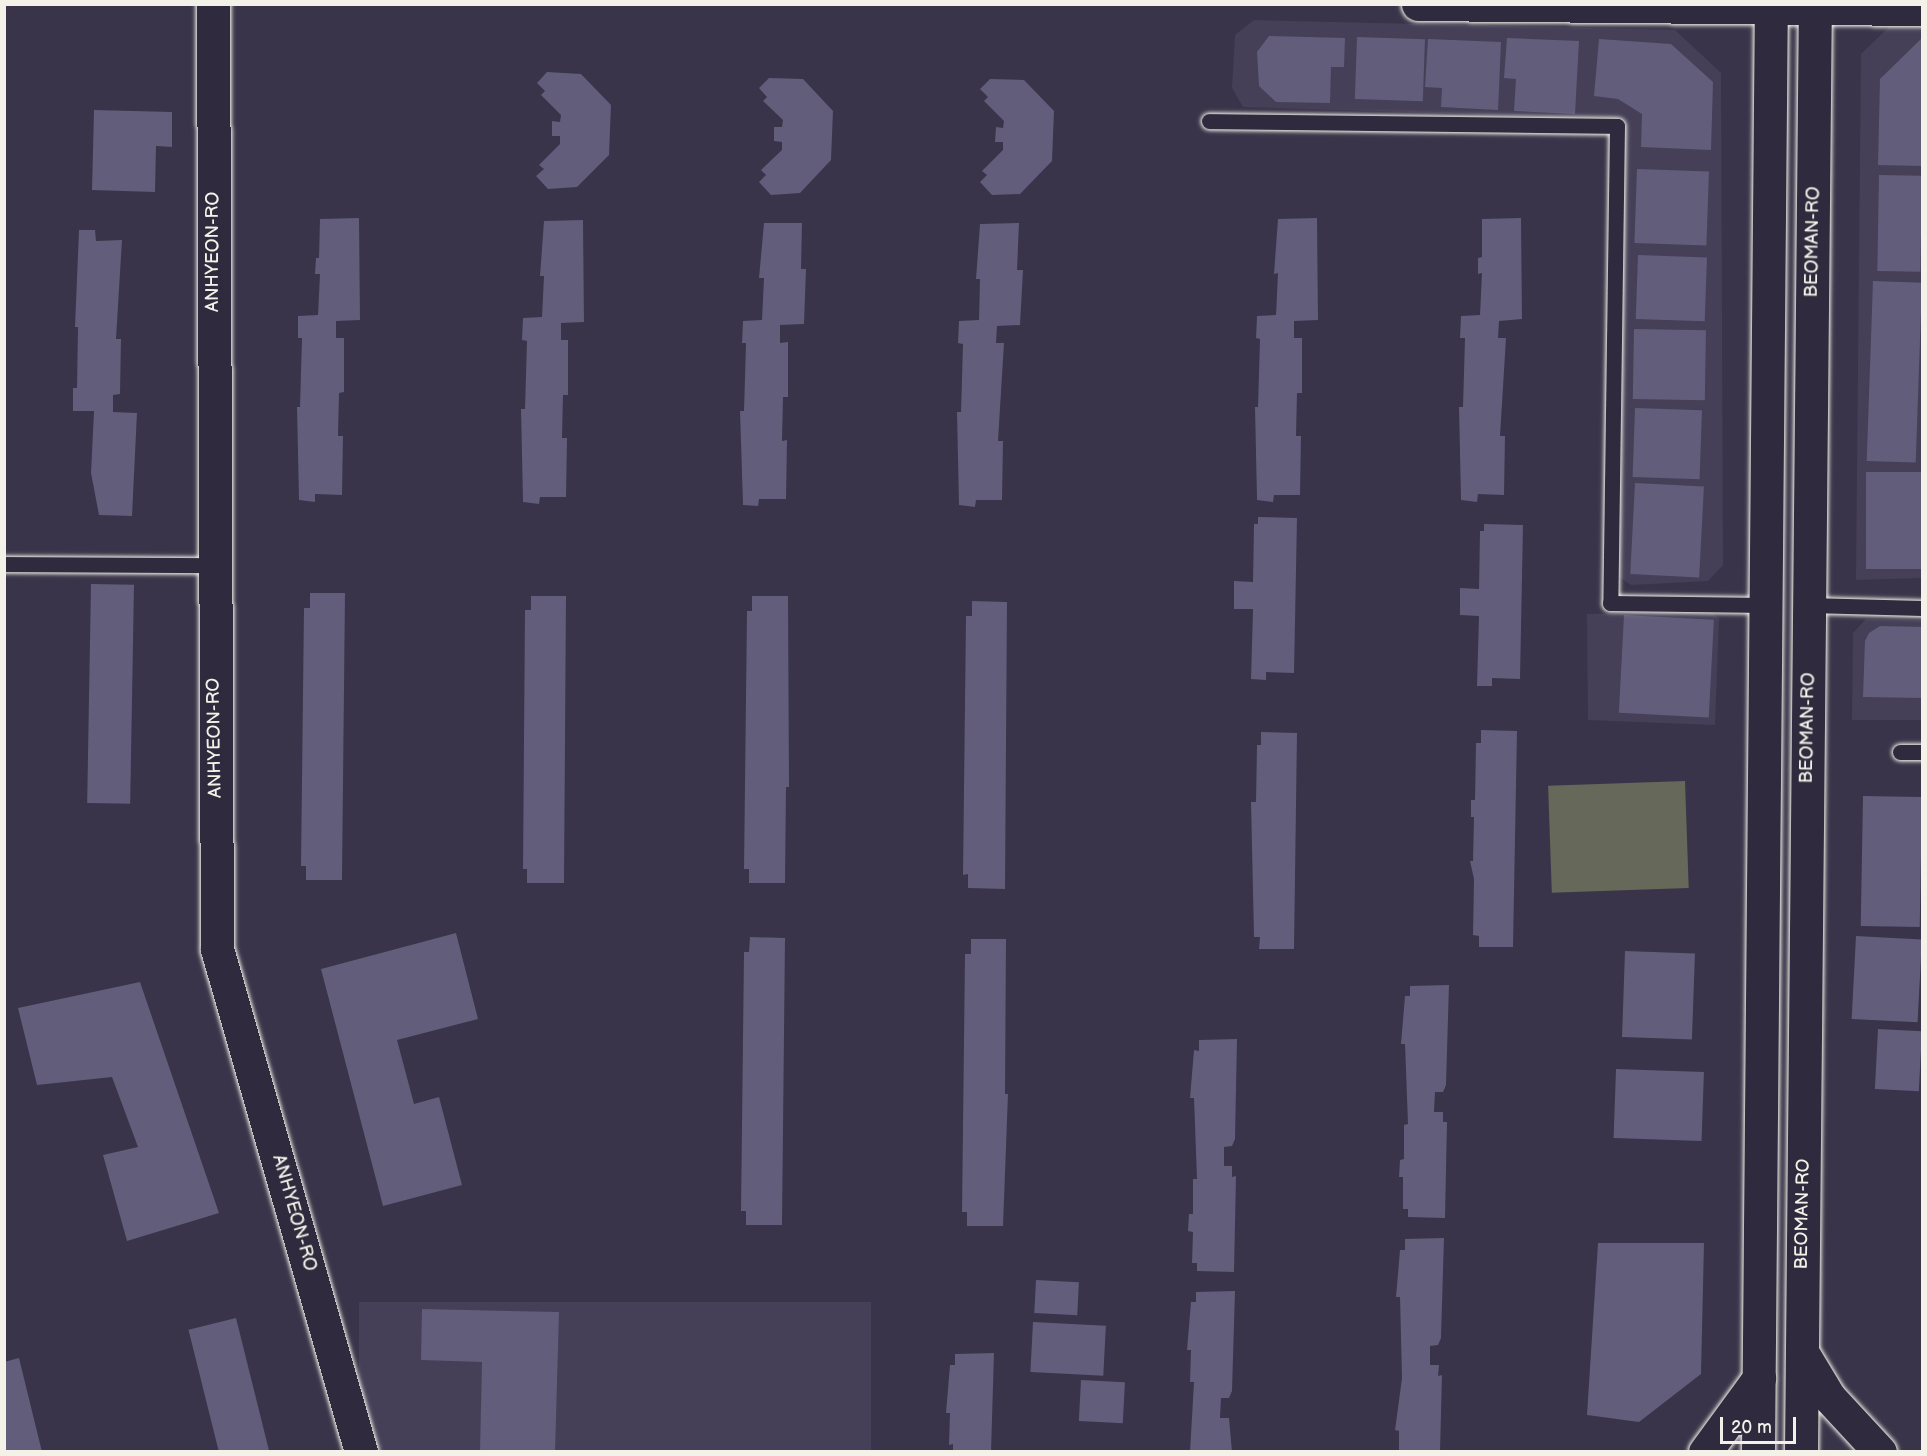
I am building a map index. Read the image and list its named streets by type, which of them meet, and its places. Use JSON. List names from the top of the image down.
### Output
{
  "streets": {
    "main road": ["BEOMAN-RO", "ANHYEON-RO"]
  },
  "scale_bar": "20 m"
}
